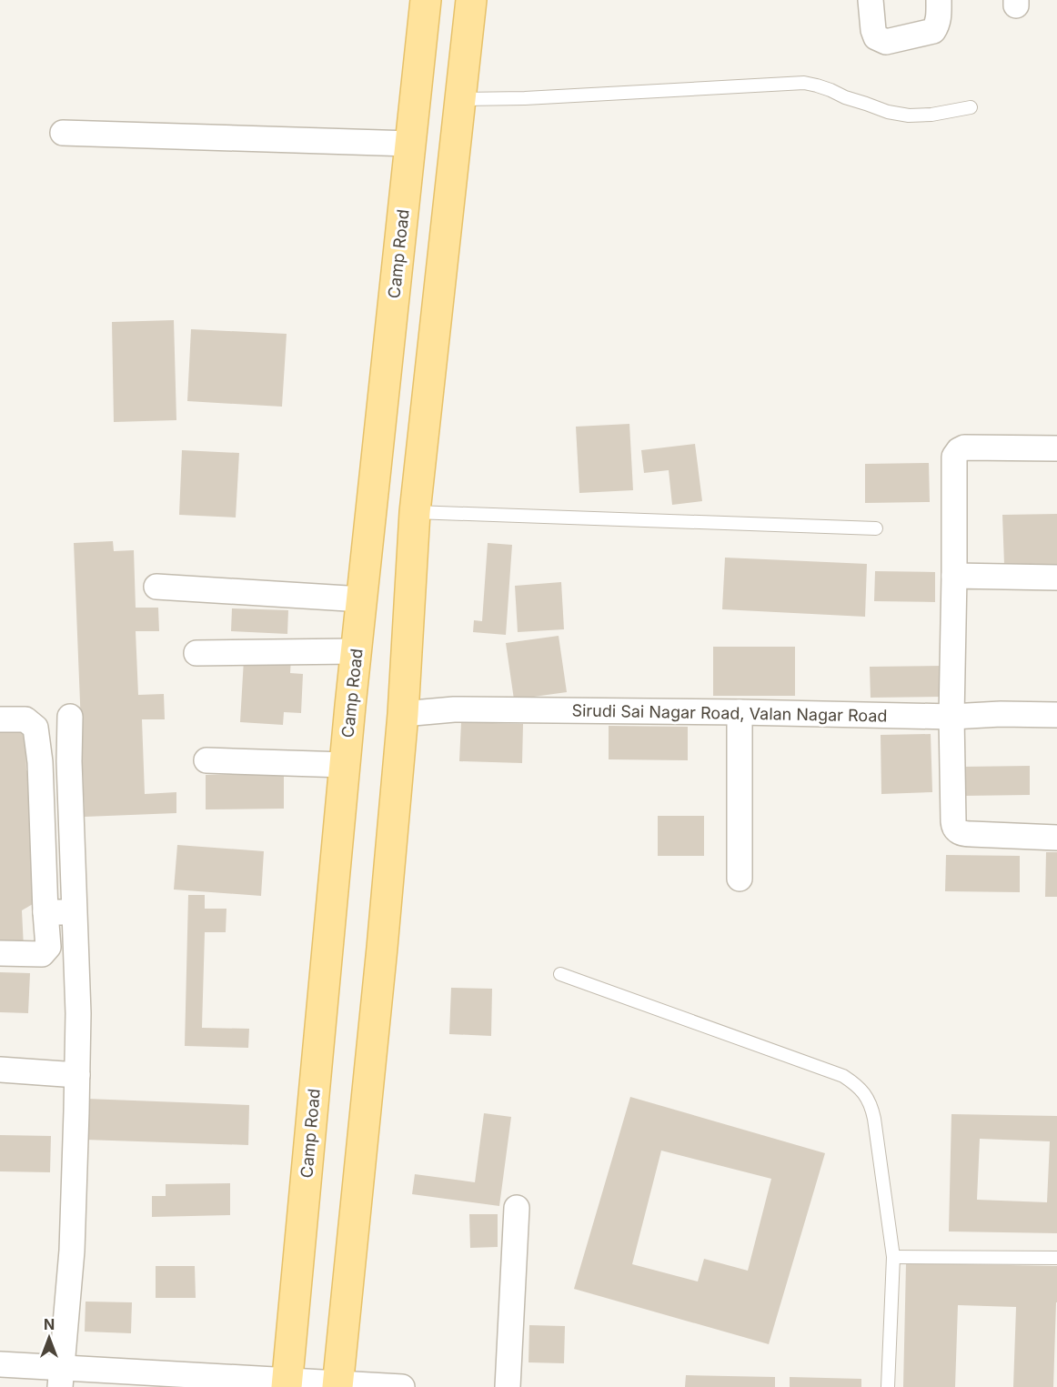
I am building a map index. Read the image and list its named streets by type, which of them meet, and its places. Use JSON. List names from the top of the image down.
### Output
{
  "streets": {
    "main road": ["Camp Road"],
    "street": ["Sirudi Sai Nagar Road, Valan Nagar Road"]
  },
  "north": "top"
}
